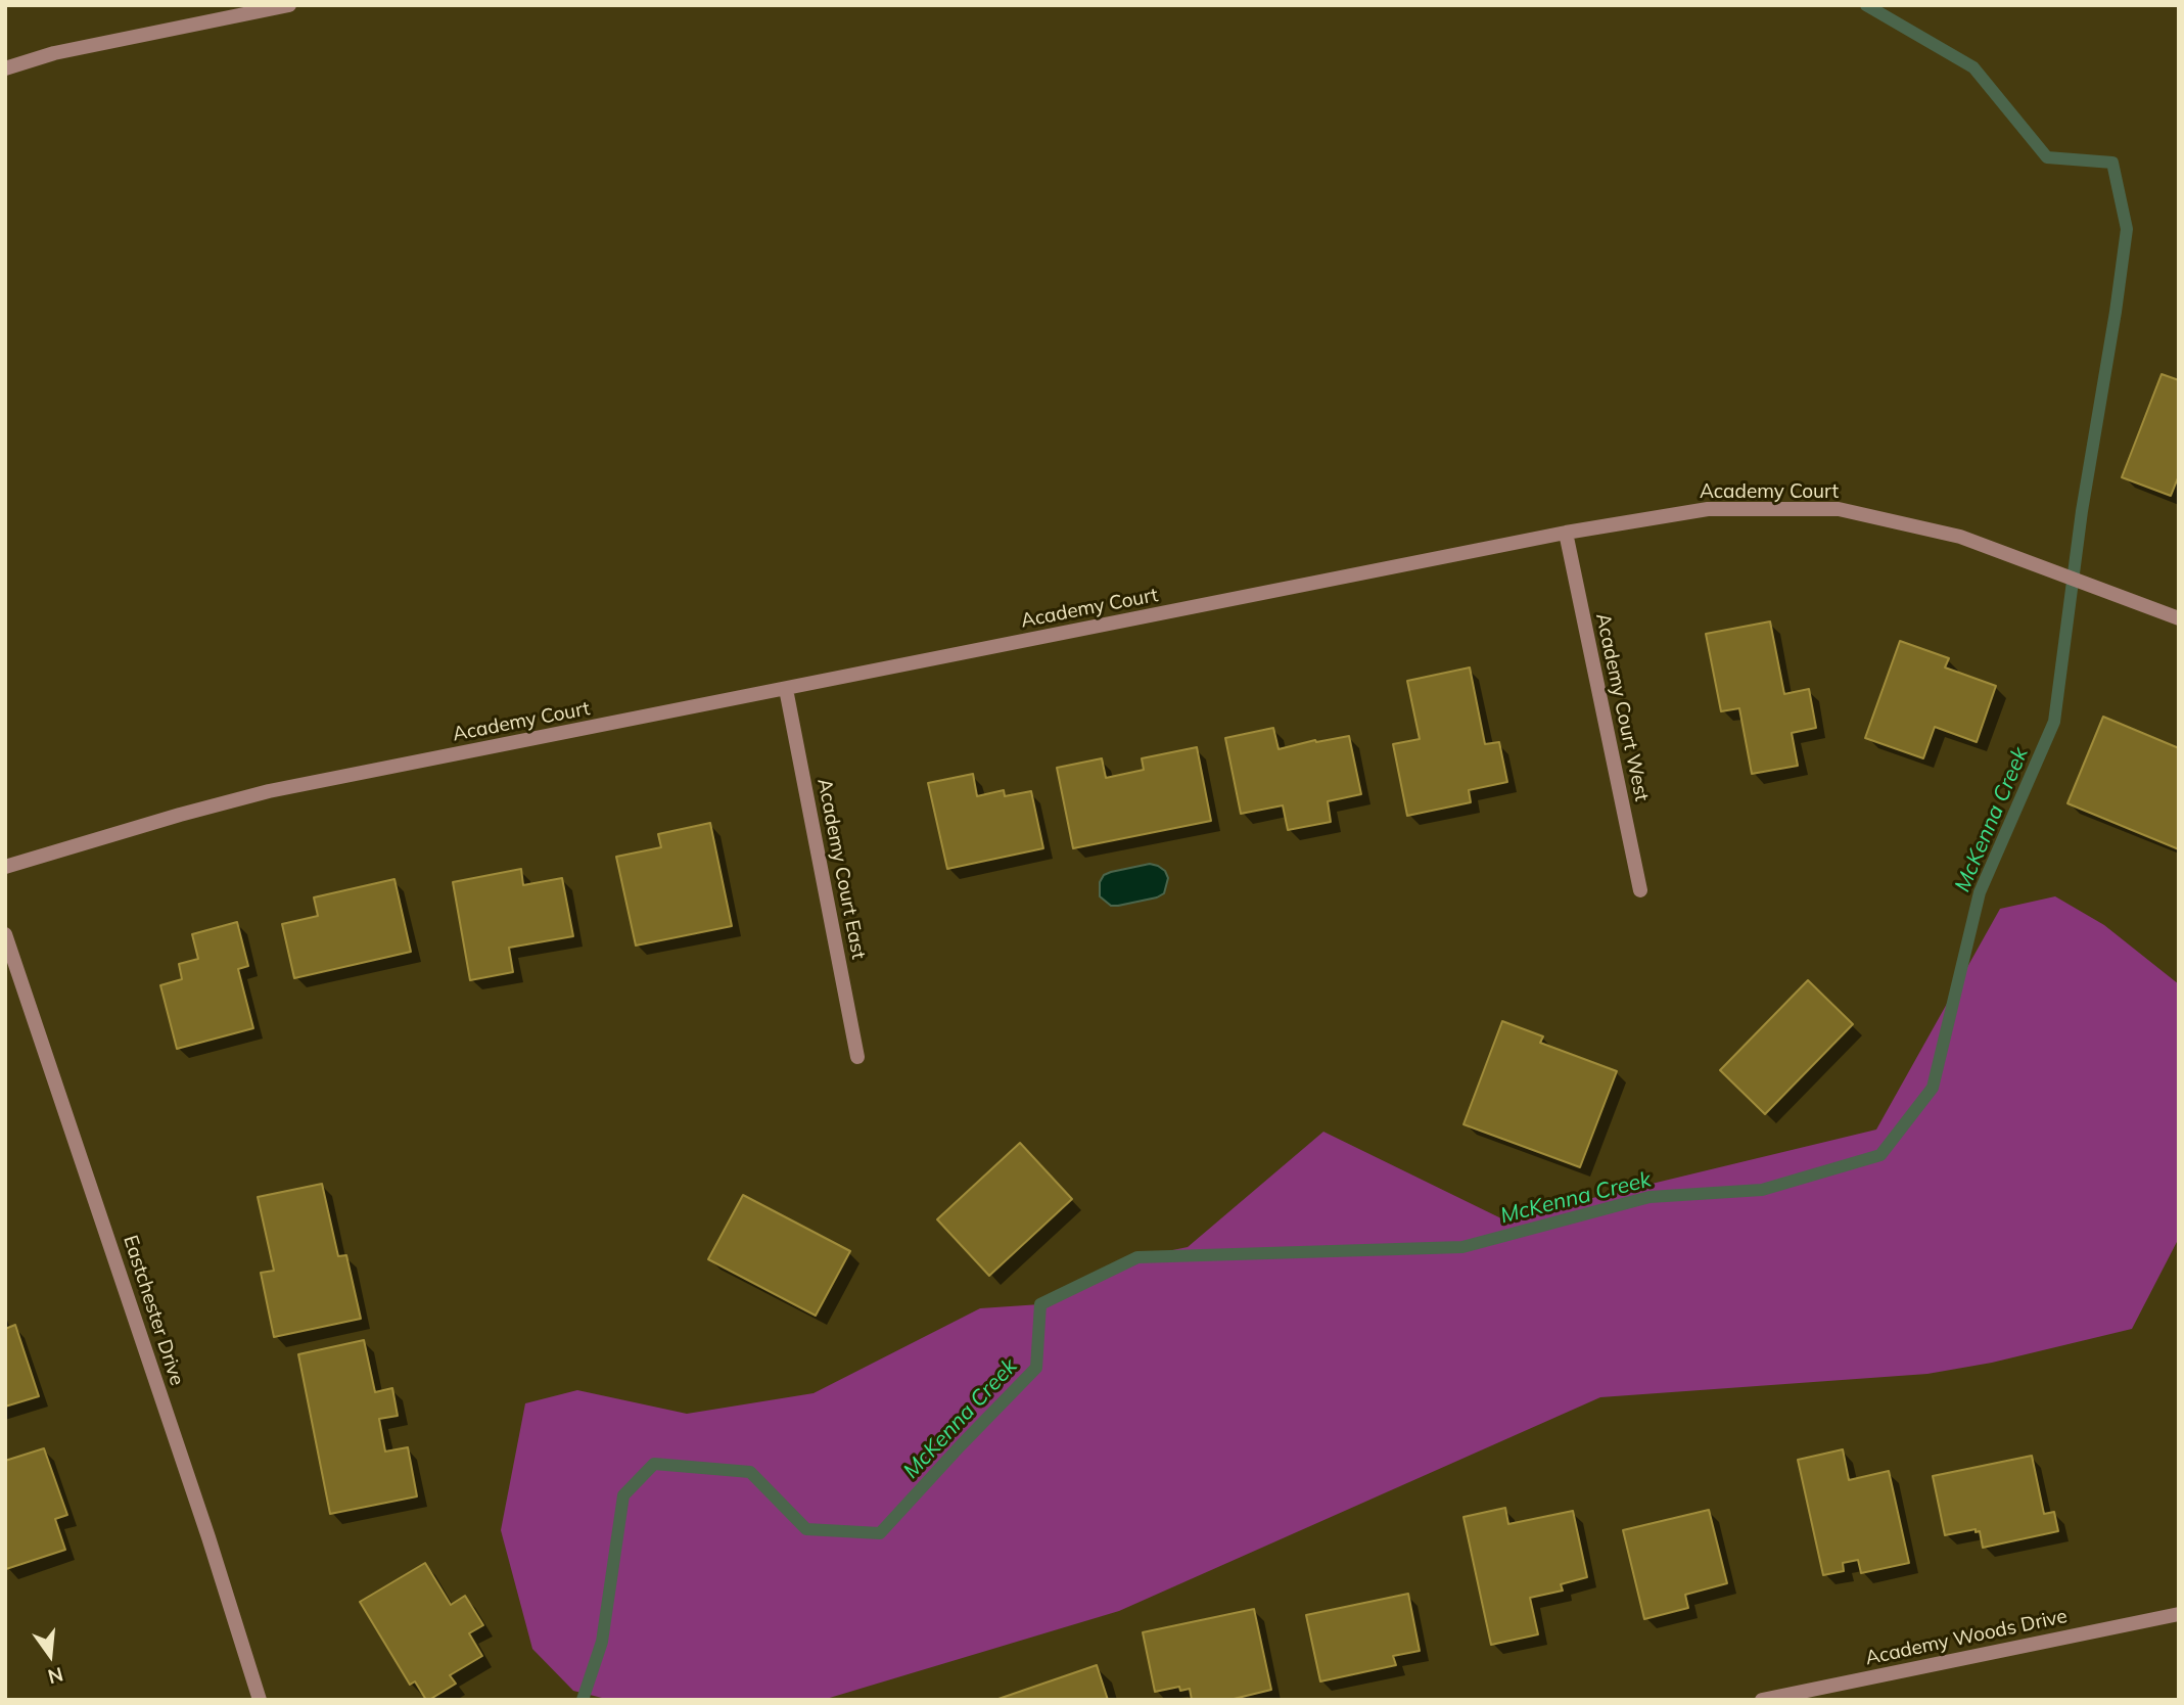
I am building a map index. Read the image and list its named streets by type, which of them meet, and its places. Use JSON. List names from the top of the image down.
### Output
{
  "streets": {
    "street": [
      "Academy Court",
      "Academy Court West",
      "Academy Court East",
      "Eastchester Drive",
      "Academy Woods Drive"
    ]
  },
  "crossings": [
    ["Academy Court", "Academy Court West"],
    ["Academy Court", "Academy Court East"]
  ],
  "water": ["McKenna Creek"],
  "north": "bottom"
}
